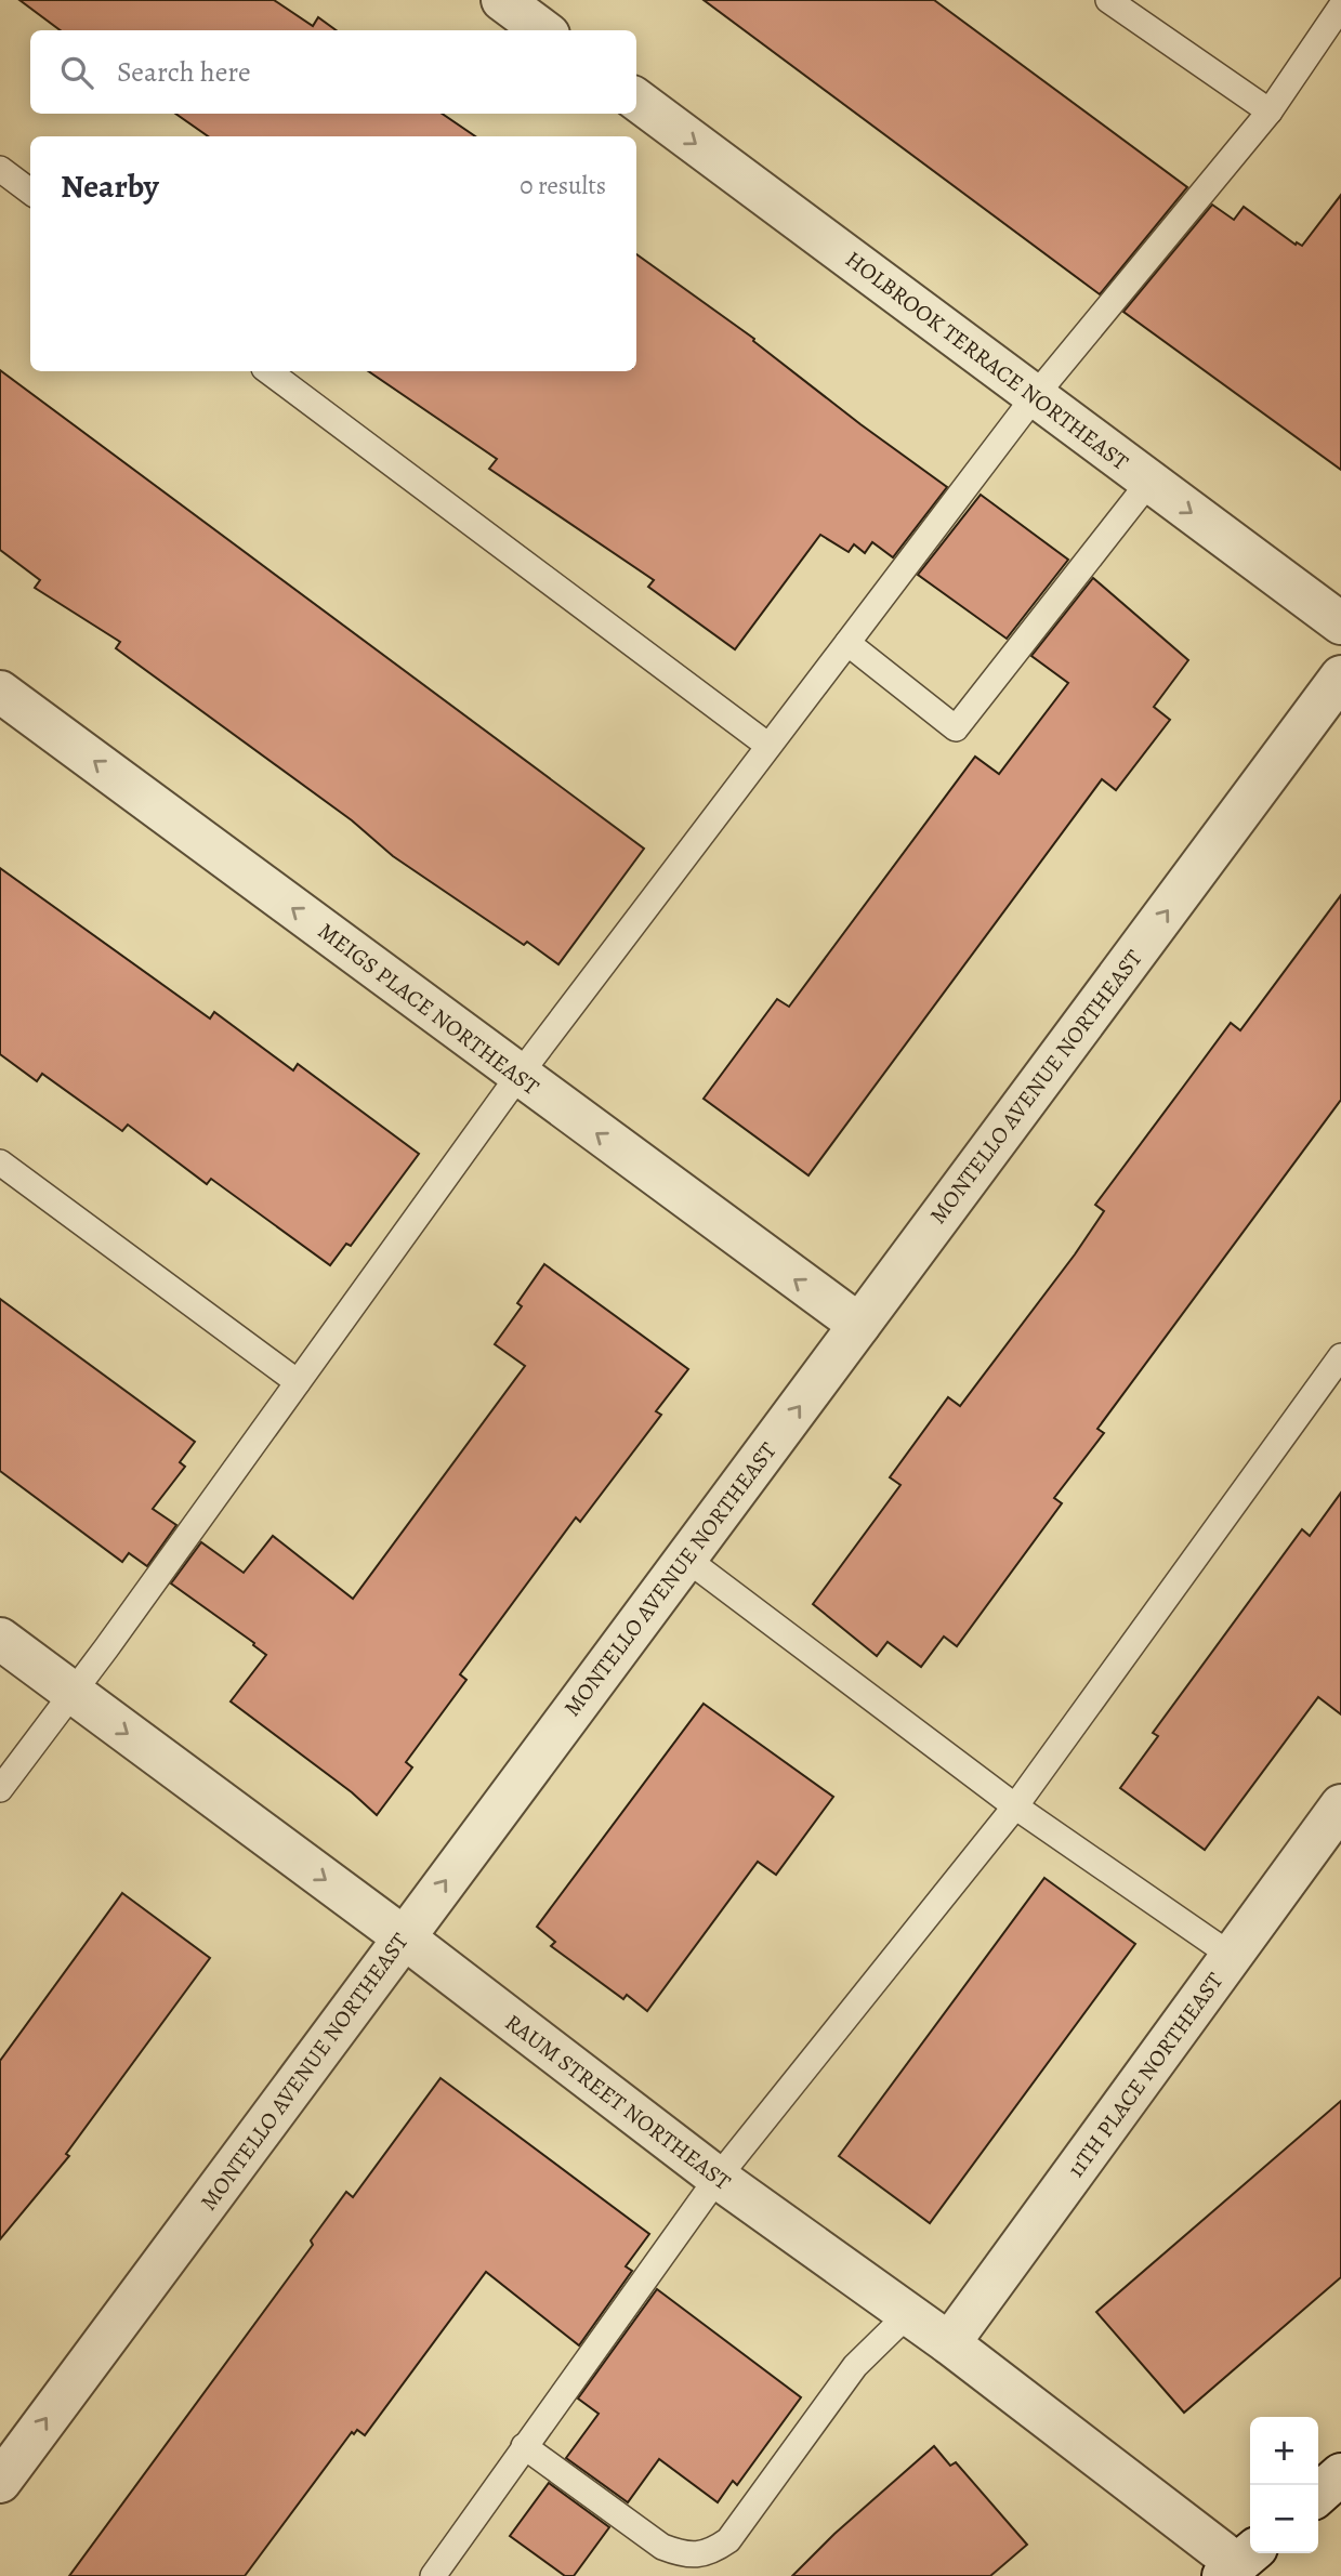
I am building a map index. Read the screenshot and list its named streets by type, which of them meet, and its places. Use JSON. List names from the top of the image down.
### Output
{
  "streets": {
    "street": [
      "HOLBROOK TERRACE NORTHEAST",
      "MEIGS PLACE NORTHEAST",
      "MONTELLO AVENUE NORTHEAST",
      "11TH PLACE NORTHEAST",
      "RAUM STREET NORTHEAST"
    ]
  },
  "crossings": [
    ["MEIGS PLACE NORTHEAST", "MONTELLO AVENUE NORTHEAST"],
    ["MONTELLO AVENUE NORTHEAST", "RAUM STREET NORTHEAST"],
    ["11TH PLACE NORTHEAST", "RAUM STREET NORTHEAST"]
  ],
  "one_way": ["HOLBROOK TERRACE NORTHEAST", "MEIGS PLACE NORTHEAST", "MONTELLO AVENUE NORTHEAST"],
  "page": {
    "search": "Search here",
    "heading": ["Nearby", "0 results"],
    "map_buttons": ["+", "−"]
  }
}
